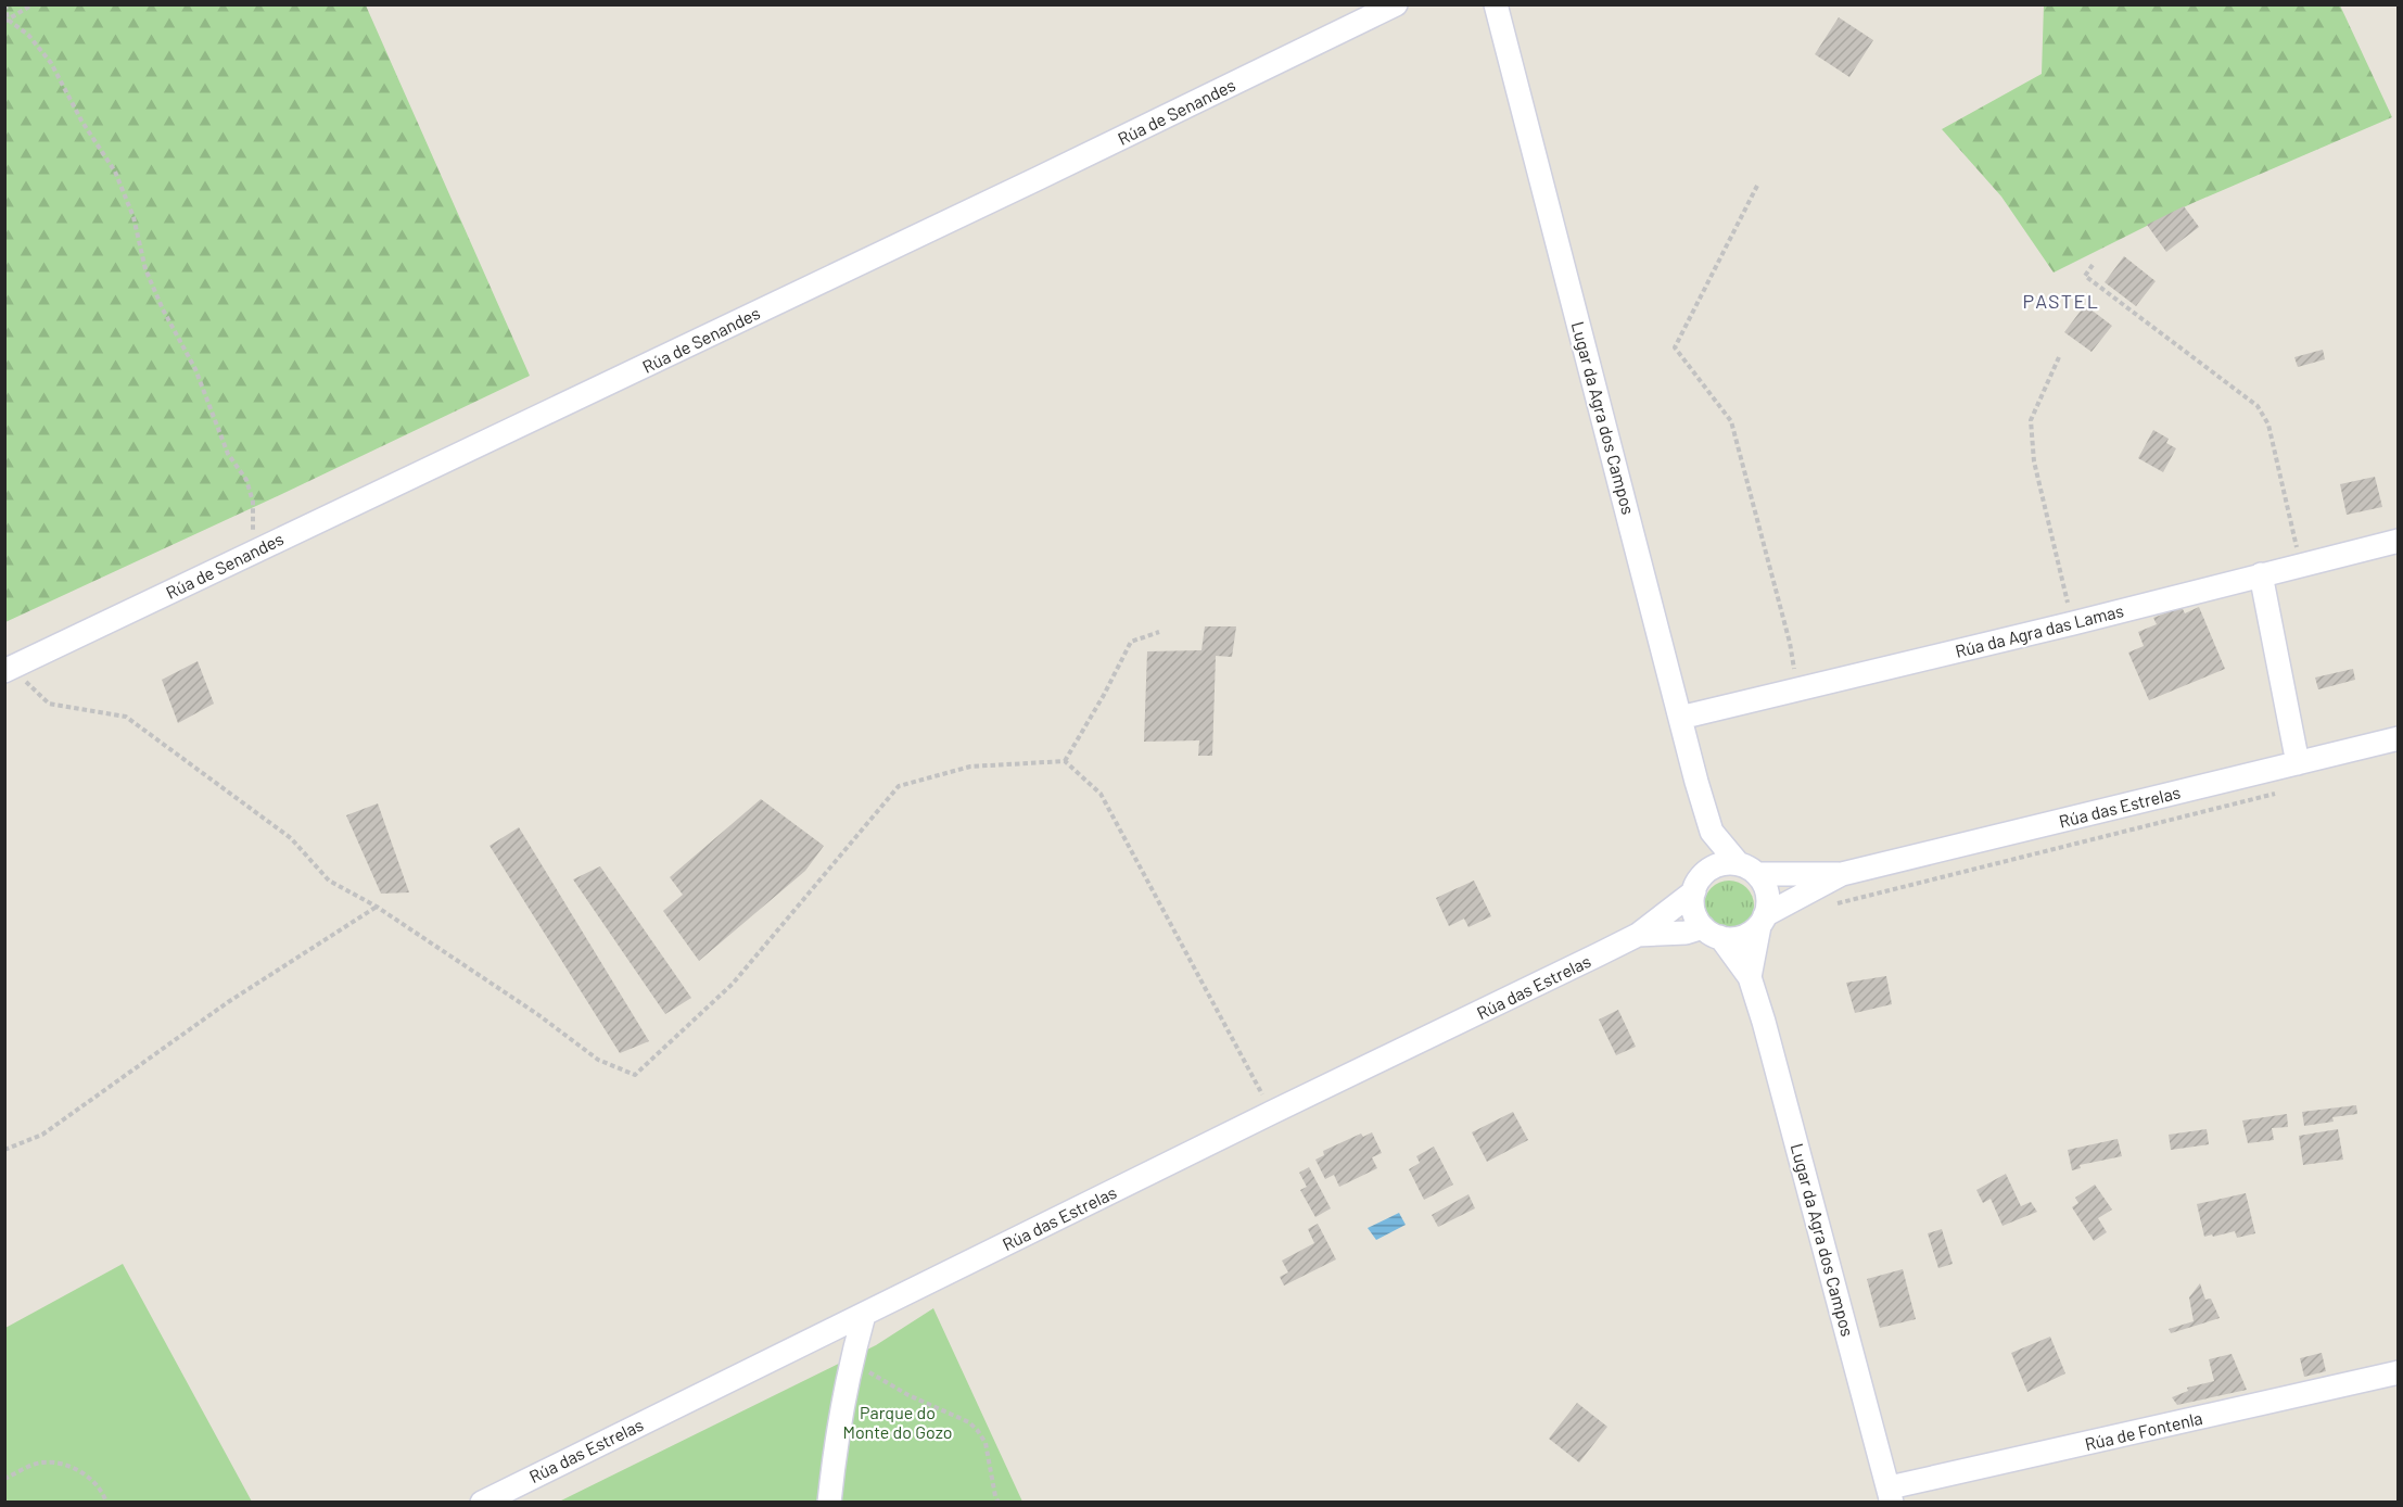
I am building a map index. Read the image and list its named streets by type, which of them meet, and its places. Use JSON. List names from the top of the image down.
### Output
{
  "streets": {
    "street": [
      "Rúa de Senandes",
      "Lugar da Agra dos Campos",
      "Rúa da Agra das Lamas",
      "Rúa das Estrelas",
      "Rúa de Fontenla"
    ]
  },
  "crossings": [
    ["Lugar da Agra dos Campos", "Rúa da Agra das Lamas"],
    ["Lugar da Agra dos Campos", "Rúa das Estrelas"],
    ["Lugar da Agra dos Campos", "Rúa de Fontenla"]
  ],
  "districts": ["PASTEL"],
  "parks": ["Parque do Monte do Gozo"]
}
